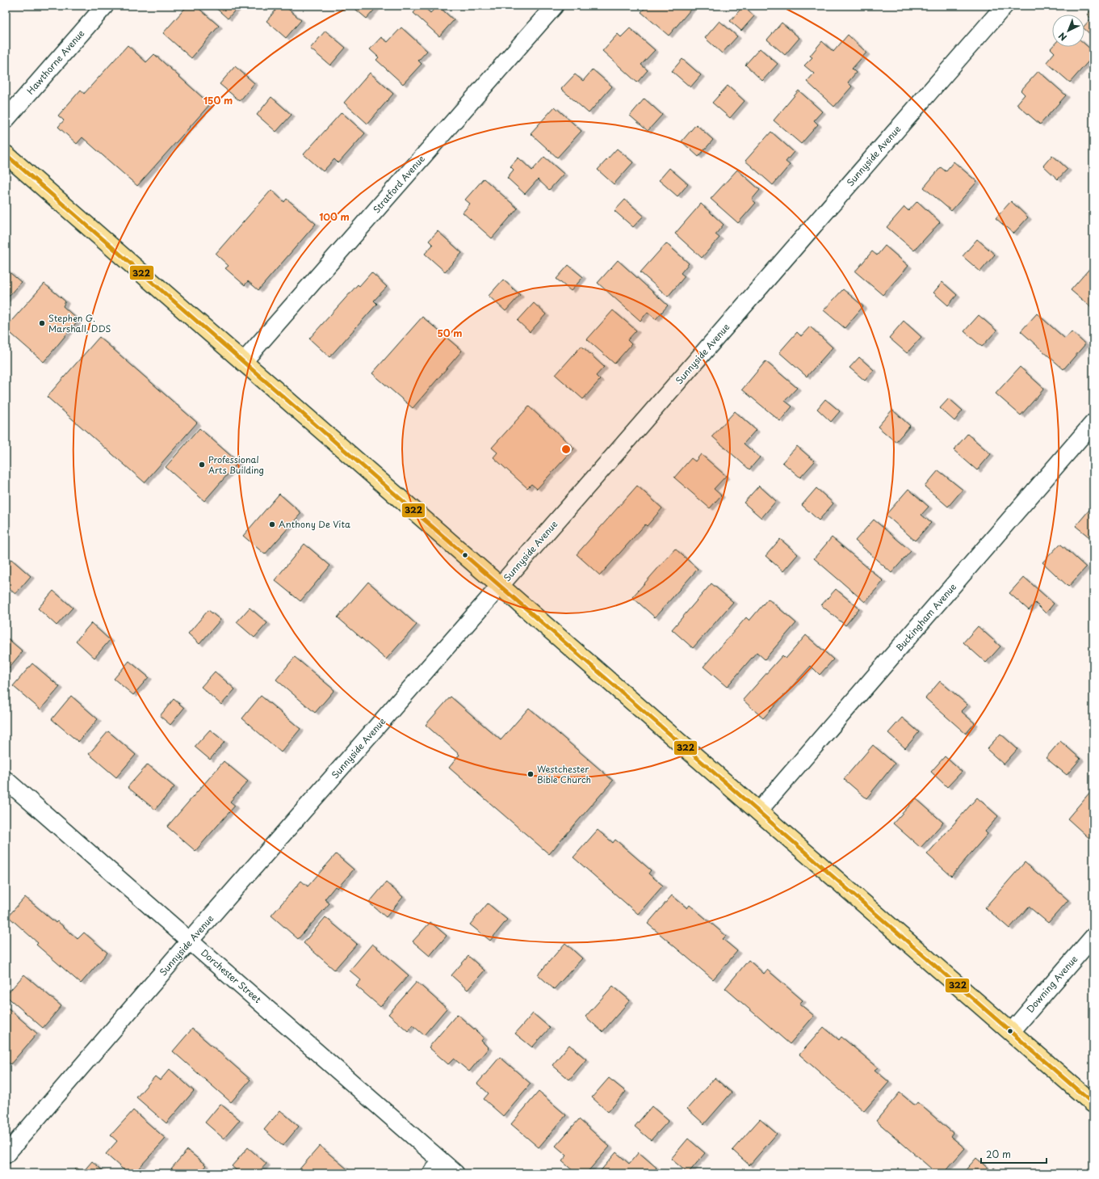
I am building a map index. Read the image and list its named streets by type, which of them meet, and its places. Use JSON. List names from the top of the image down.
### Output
{
  "streets": {
    "street": [
      "Hawthorne Avenue",
      "Sunnyside Avenue",
      "Stratford Avenue",
      "Buckingham Avenue",
      "Dorchester Street",
      "Downing Avenue"
    ]
  },
  "crossings": [
    ["Sunnyside Avenue", "Dorchester Street"]
  ],
  "places": [
    "Stephen G. Marshall, DDS",
    "Professional Arts Building",
    "Anthony De Vita",
    "Westchester Bible Church"
  ],
  "lines": ["transit line 322"],
  "scale_bar": "20 m",
  "north": "bottom left",
  "rings": ["150 m", "100 m", "50 m"]
}
